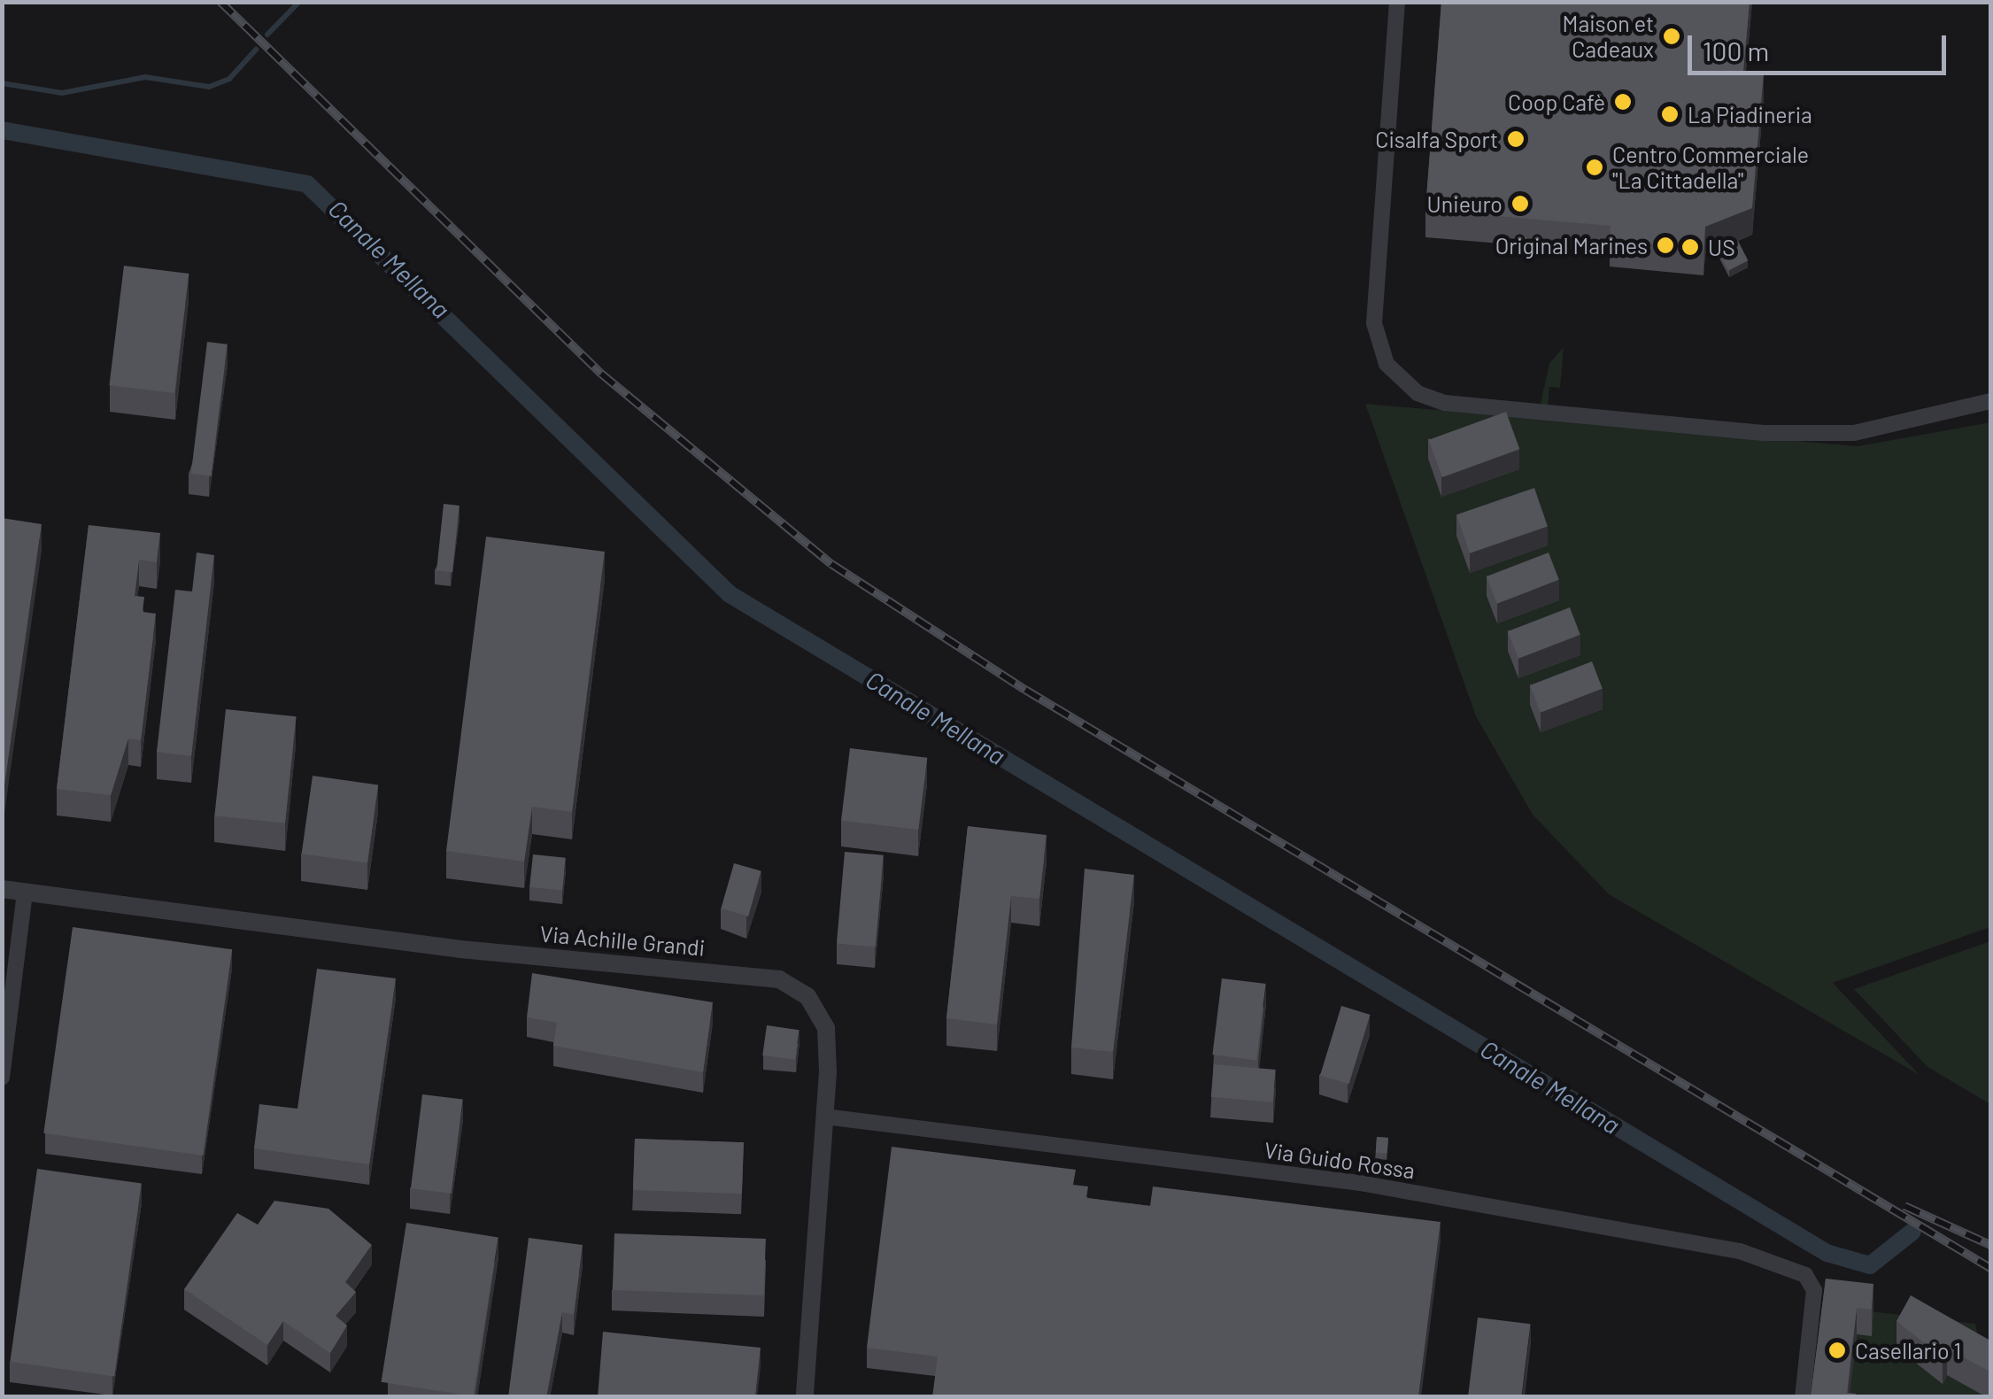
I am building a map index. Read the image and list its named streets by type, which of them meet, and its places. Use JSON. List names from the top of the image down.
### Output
{
  "streets": {
    "street": ["Via Achille Grandi", "Via Guido Rossa"]
  },
  "crossings": [
    ["Via Achille Grandi", "Via Guido Rossa"]
  ],
  "water": ["Canale Mellana"],
  "places": [
    "Maison et Cadeaux",
    "Coop Cafè",
    "La Piadineria",
    "Cisalfa Sport",
    "Centro Commerciale \"La Cittadella\"",
    "Unieuro",
    "Original Marines",
    "US",
    "Casellario 1"
  ],
  "scale_bar": "100 m"
}
